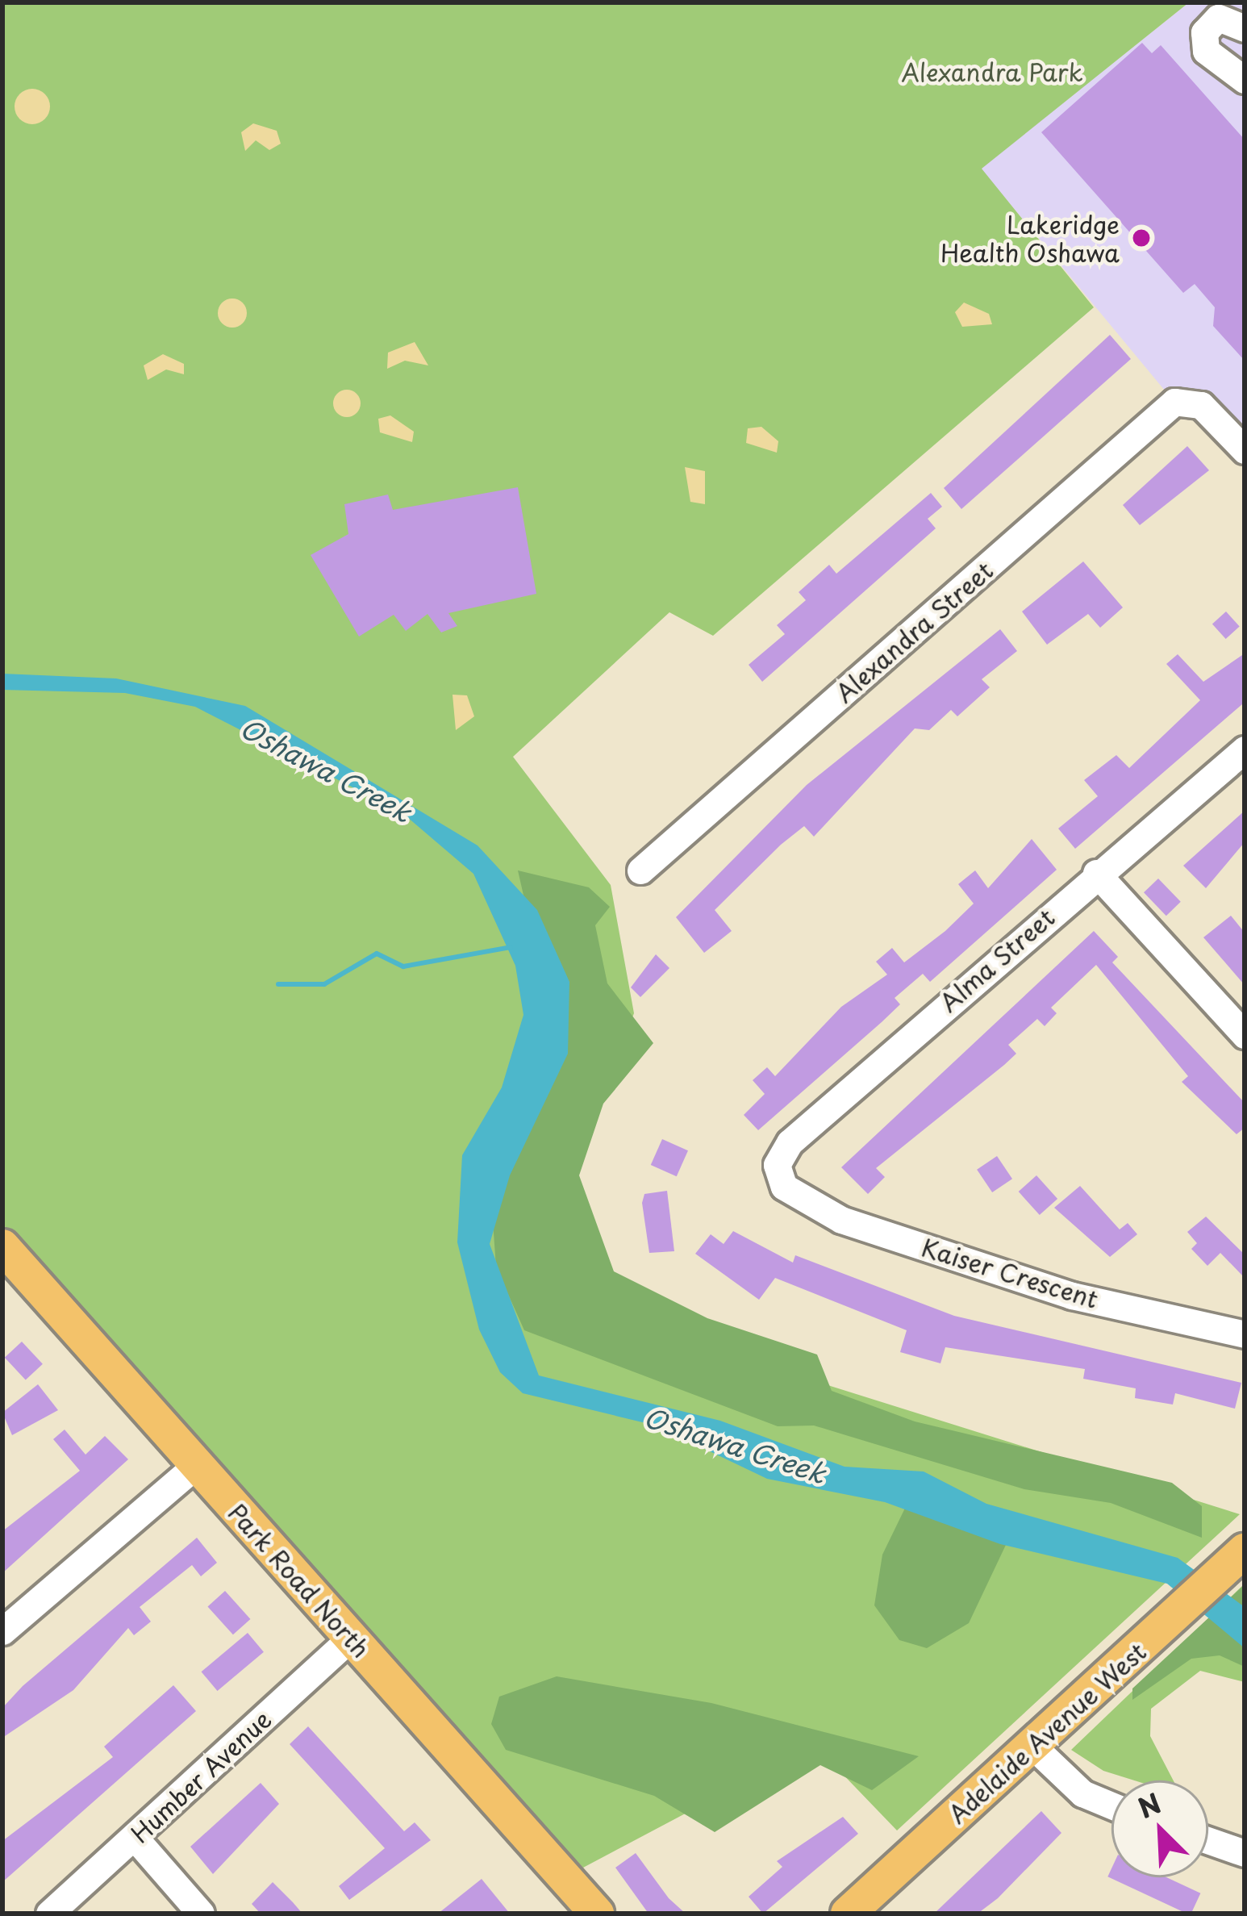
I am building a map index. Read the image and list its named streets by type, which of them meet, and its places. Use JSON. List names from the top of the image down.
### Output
{
  "streets": {
    "main road": ["Park Road North", "Adelaide Avenue West"],
    "street": [
      "Alexandra Street",
      "Alma Street",
      "Kaiser Crescent",
      "Humber Avenue"
    ]
  },
  "crossings": [
    ["Alma Street", "Kaiser Crescent"],
    ["Park Road North", "Humber Avenue"]
  ],
  "water": ["Oshawa Creek"],
  "parks": ["Alexandra Park"],
  "places": ["Lakeridge Health Oshawa"],
  "north": "top left"
}
